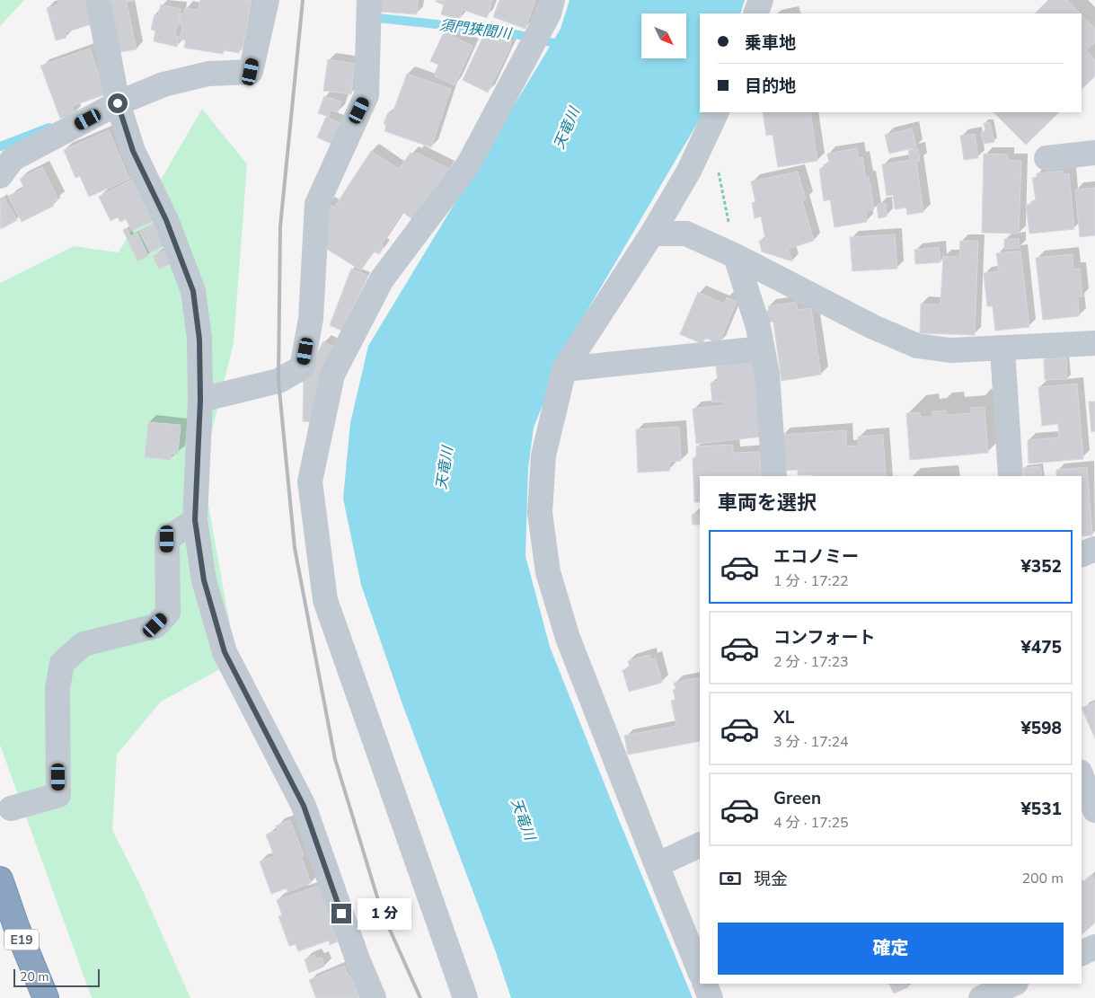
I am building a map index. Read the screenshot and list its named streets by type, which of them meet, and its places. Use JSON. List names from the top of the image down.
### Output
{
  "streets": {
    "highway": ["E19"]
  },
  "water": ["須門狭間川", "天竜川"],
  "scale_bar": "20 m",
  "north": "bottom right",
  "page": {
    "banner": ["乗車地", "目的地"],
    "heading": "車両を選択",
    "list": [
      {
        "name": "エコノミー",
        "note": "1 分 · 17:22",
        "value": "¥352"
      },
      {
        "name": "コンフォート",
        "note": "2 分 · 17:23",
        "value": "¥475"
      },
      {
        "name": "XL",
        "note": "3 分 · 17:24",
        "value": "¥598"
      },
      {
        "name": "Green",
        "note": "4 分 · 17:25",
        "value": "¥531"
      }
    ],
    "pay": ["現金", "200 m"],
    "bubble": "1 分",
    "buttons": "確定",
    "scale": "20 m"
  }
}
